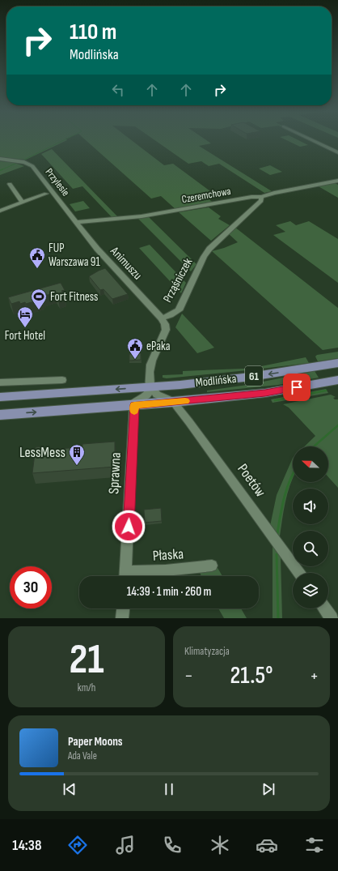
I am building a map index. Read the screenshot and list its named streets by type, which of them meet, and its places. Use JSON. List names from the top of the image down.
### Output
{
  "streets": {
    "main road": ["61", "Modlińska"],
    "street": [
      "Przylesie",
      "Czeremchowa",
      "Animuszu",
      "Prząśniczek",
      "Sprawna",
      "Poetów",
      "Płaska"
    ]
  },
  "crossings": [
    ["Przylesie", "Czeremchowa"],
    ["Przylesie", "Animuszu"],
    ["Czeremchowa", "Animuszu"],
    ["Czeremchowa", "Prząśniczek"],
    ["Animuszu", "Prząśniczek"],
    ["Prząśniczek", "Modlińska"],
    ["Modlińska", "Sprawna"],
    ["Modlińska", "Poetów"]
  ],
  "places": {
    "public building": ["FUP Warszawa 91", "ePaka"],
    "sports": ["Fort Fitness"],
    "hotel": ["Fort Hotel"],
    "building": ["LessMess"]
  },
  "north": "left",
  "page": {
    "turn": ["110 m", "Modlińska"],
    "limit": "30",
    "trip": "14:39 · 1 min · 260 m",
    "tile": [
      ["21", "km/h"],
      "Klimatyzacja"
    ],
    "heat": ["−", "21.5°", "+"],
    "song": ["Paper Moons", "Ada Vale"],
    "tabs": "14:38"
  }
}
